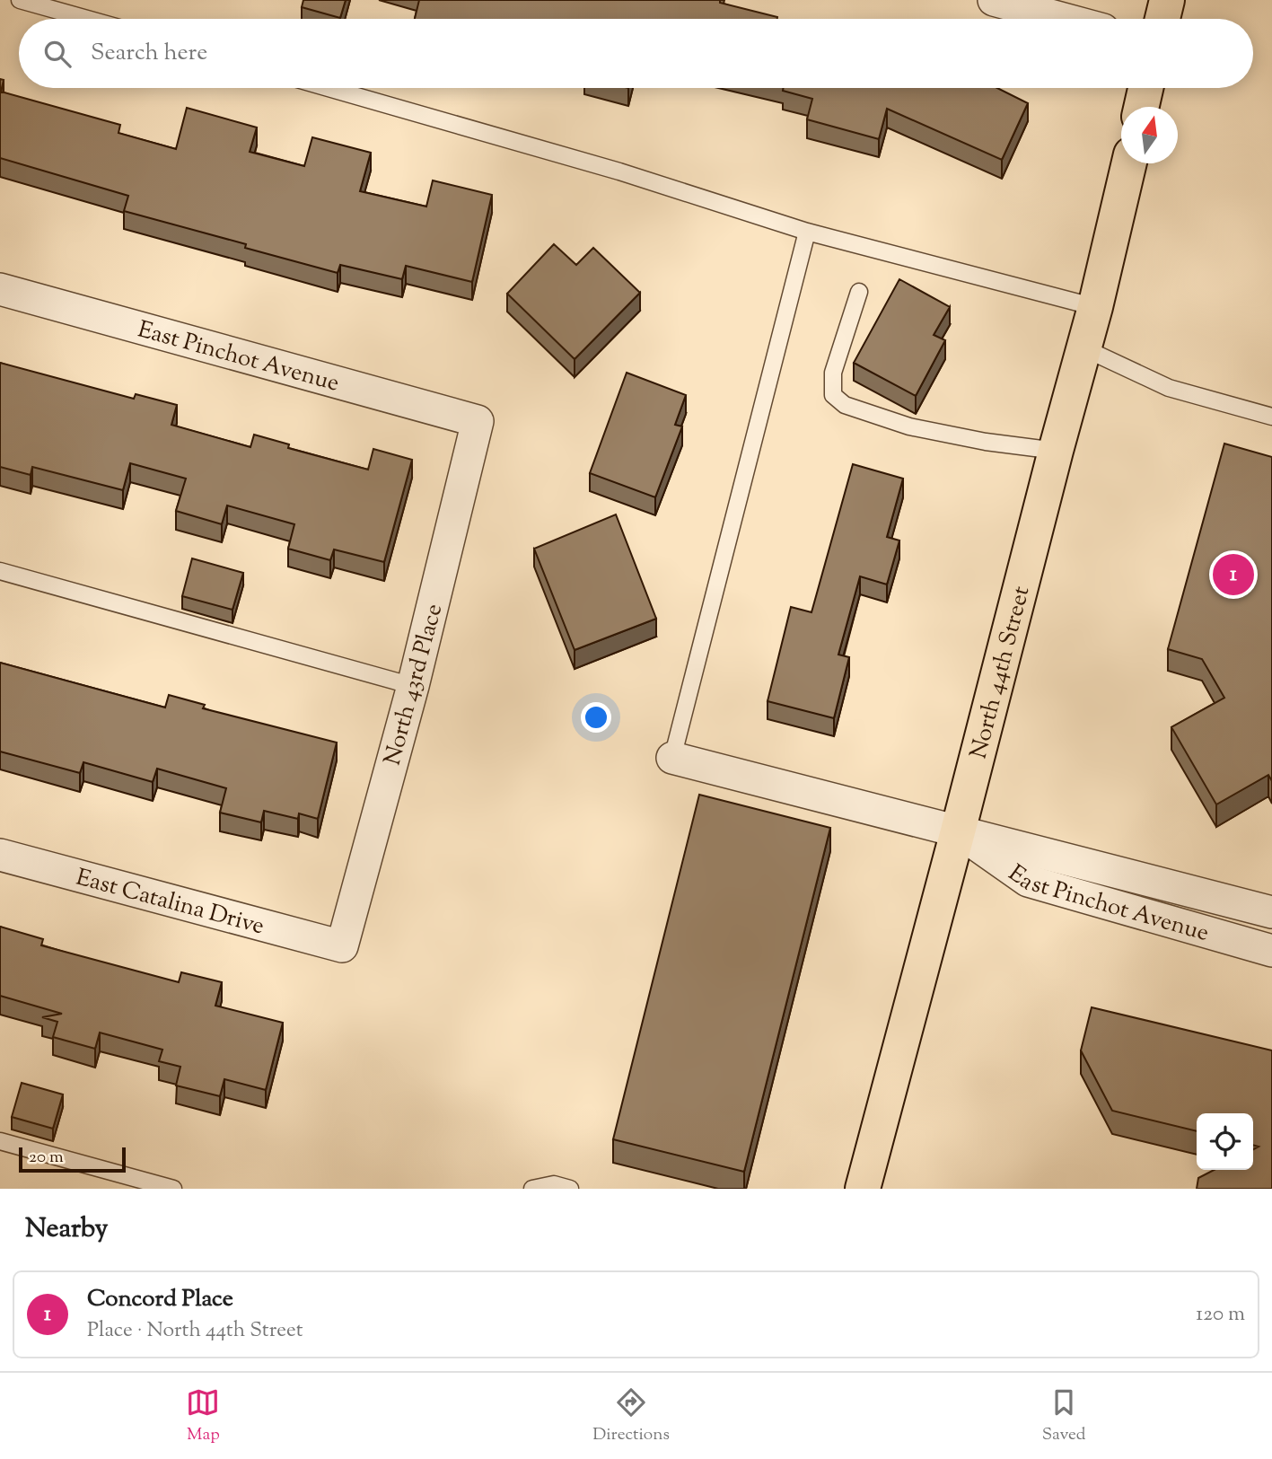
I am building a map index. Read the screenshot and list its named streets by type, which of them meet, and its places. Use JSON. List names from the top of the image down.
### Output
{
  "streets": {
    "main road": ["North 44th Street"],
    "street": ["East Pinchot Avenue", "North 43rd Place", "East Catalina Drive"]
  },
  "crossings": [
    ["East Pinchot Avenue", "North 44th Street"],
    ["East Pinchot Avenue", "North 43rd Place"],
    ["North 43rd Place", "East Catalina Drive"]
  ],
  "scale_bar": "20 m",
  "north": "top",
  "page": {
    "search": "Search here",
    "pins": "1",
    "scale": "20 m",
    "heading": "Nearby",
    "list": [
      {
        "mark": "1",
        "name": "Concord Place",
        "note": "Place · North 44th Street",
        "value": "120 m"
      }
    ],
    "nav": ["Map", "Directions", "Saved"]
  }
}
